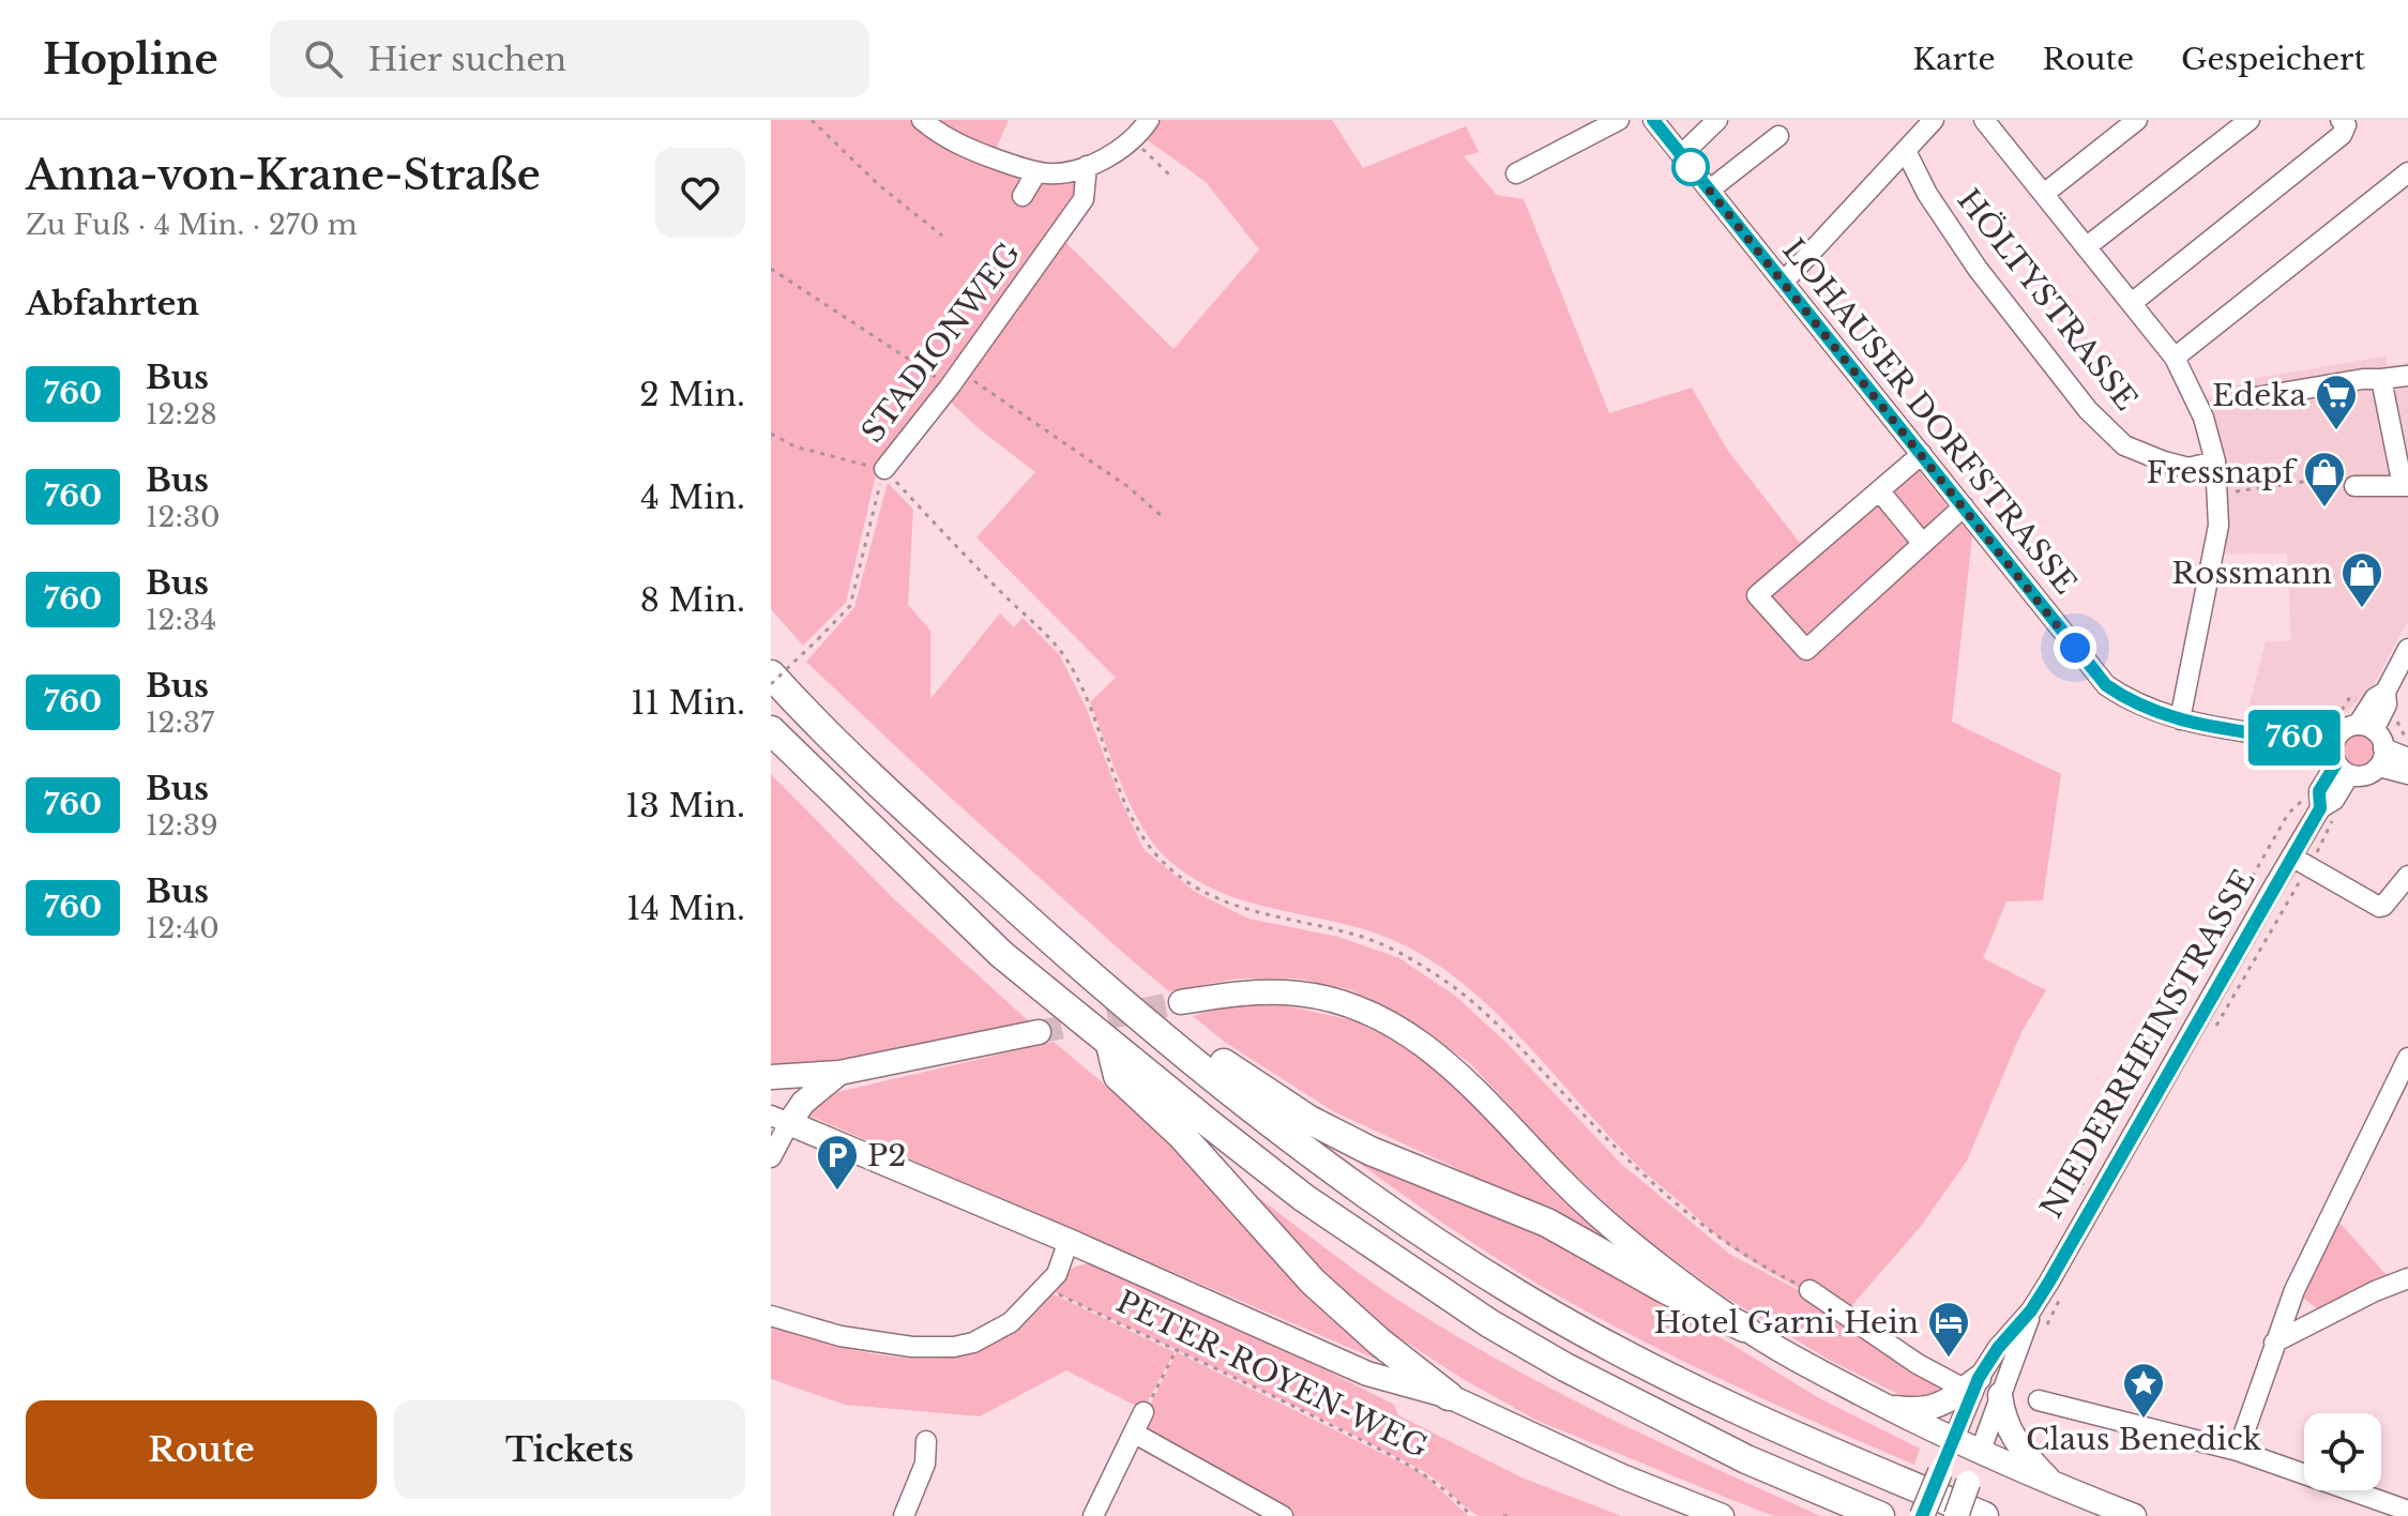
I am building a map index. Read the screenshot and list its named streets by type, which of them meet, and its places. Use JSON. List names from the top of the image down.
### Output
{
  "streets": {
    "main road": ["NIEDERRHEINSTRASSE"],
    "street": ["HÖLTYSTRASSE", "STADIONWEG", "LOHAUSER DORFSTRASSE"],
    "path": ["PETER-ROYEN-WEG"]
  },
  "crossings": [
    ["LOHAUSER DORFSTRASSE", "NIEDERRHEINSTRASSE"]
  ],
  "places": {
    "supermarket": ["Edeka"],
    "shop": ["Fressnapf", "Rossmann"],
    "parking": ["P2"],
    "hotel": ["Hotel Garni Hein"],
    "place": ["Claus Benedick"]
  },
  "lines": ["bus line 760"],
  "page": {
    "header": "Hopline",
    "search": "Hier suchen",
    "nav": ["Karte", "Route", "Gespeichert"],
    "heading": [
      ["Anna-von-Krane-Straße", "Zu Fuß · 4 Min. · 270 m"],
      "Abfahrten"
    ],
    "on_map": "760",
    "list": [
      {
        "mark": "760",
        "name": "Bus",
        "note": "12:28",
        "value": "2 Min."
      },
      {
        "mark": "760",
        "name": "Bus",
        "note": "12:30",
        "value": "4 Min."
      },
      {
        "mark": "760",
        "name": "Bus",
        "note": "12:34",
        "value": "8 Min."
      },
      {
        "mark": "760",
        "name": "Bus",
        "note": "12:37",
        "value": "11 Min."
      },
      {
        "mark": "760",
        "name": "Bus",
        "note": "12:39",
        "value": "13 Min."
      },
      {
        "mark": "760",
        "name": "Bus",
        "note": "12:40",
        "value": "14 Min."
      }
    ],
    "buttons": ["Route", "Tickets"]
  }
}
